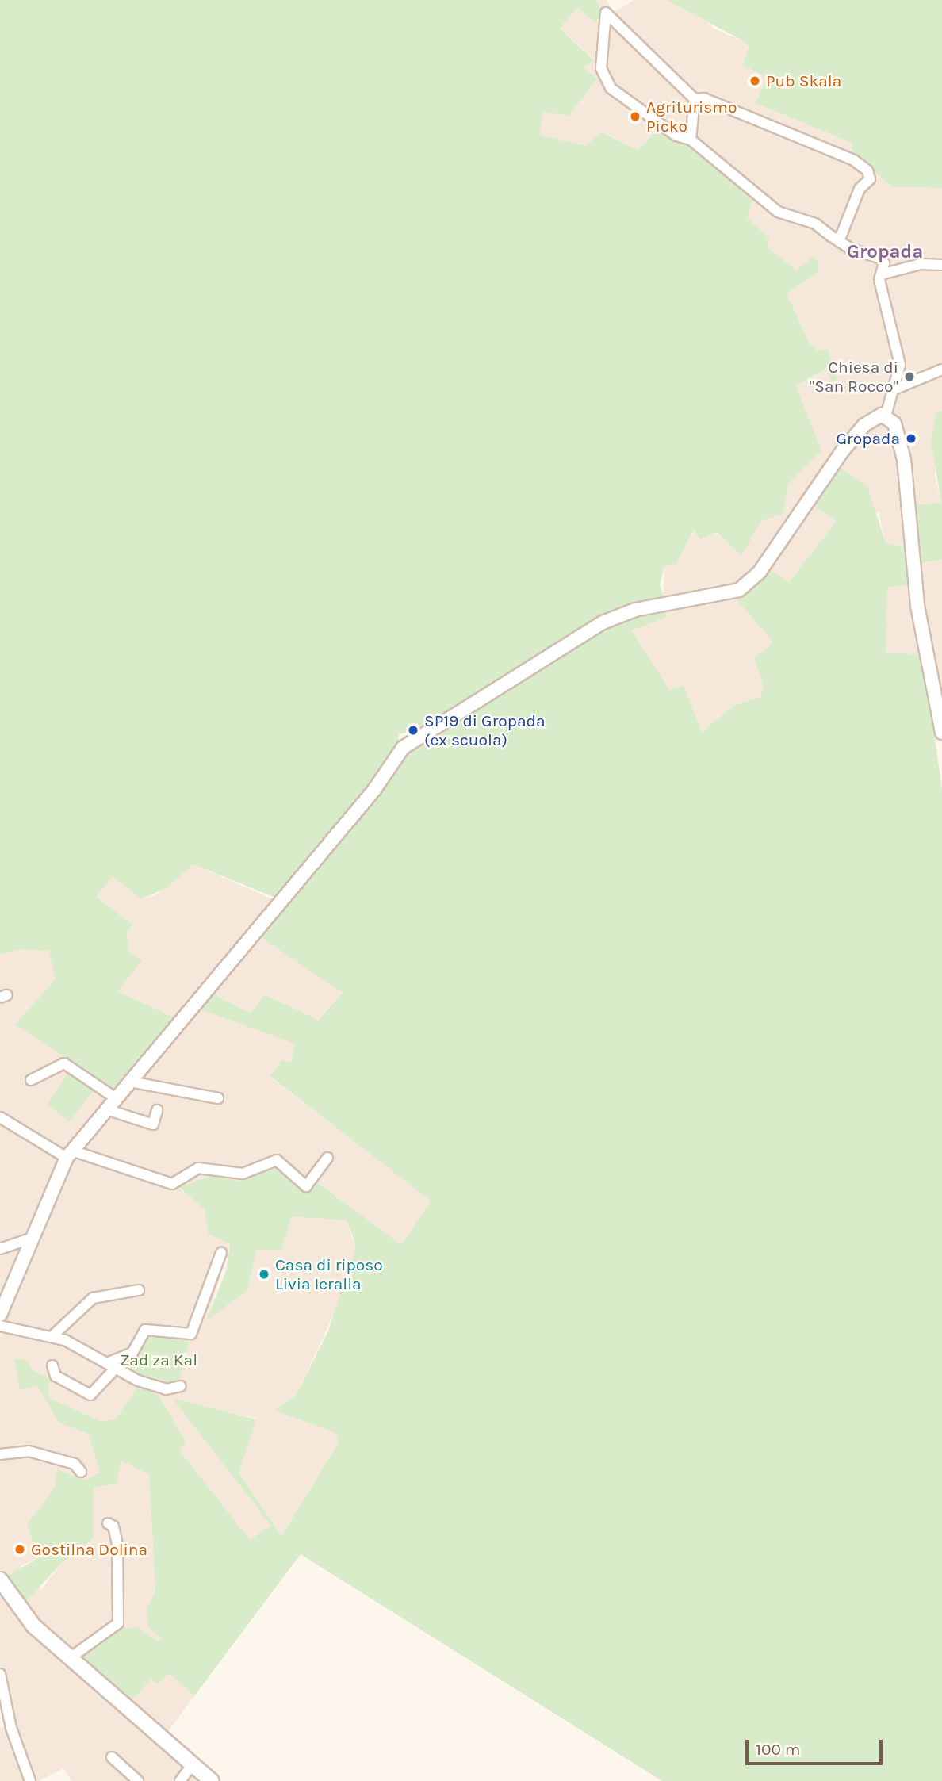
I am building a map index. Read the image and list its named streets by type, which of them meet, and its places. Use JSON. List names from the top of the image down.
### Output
{
  "districts": ["Gropada"],
  "parks": ["Zad za Kal"],
  "places": [
    "Pub Skala",
    "Agriturismo Picko",
    "Chiesa di \"San Rocco\"",
    "Gropada",
    "SP19 di Gropada (ex scuola)",
    "Casa di riposo Livia Ieralla",
    "Gostilna Dolina"
  ],
  "scale_bar": "100 m"
}
